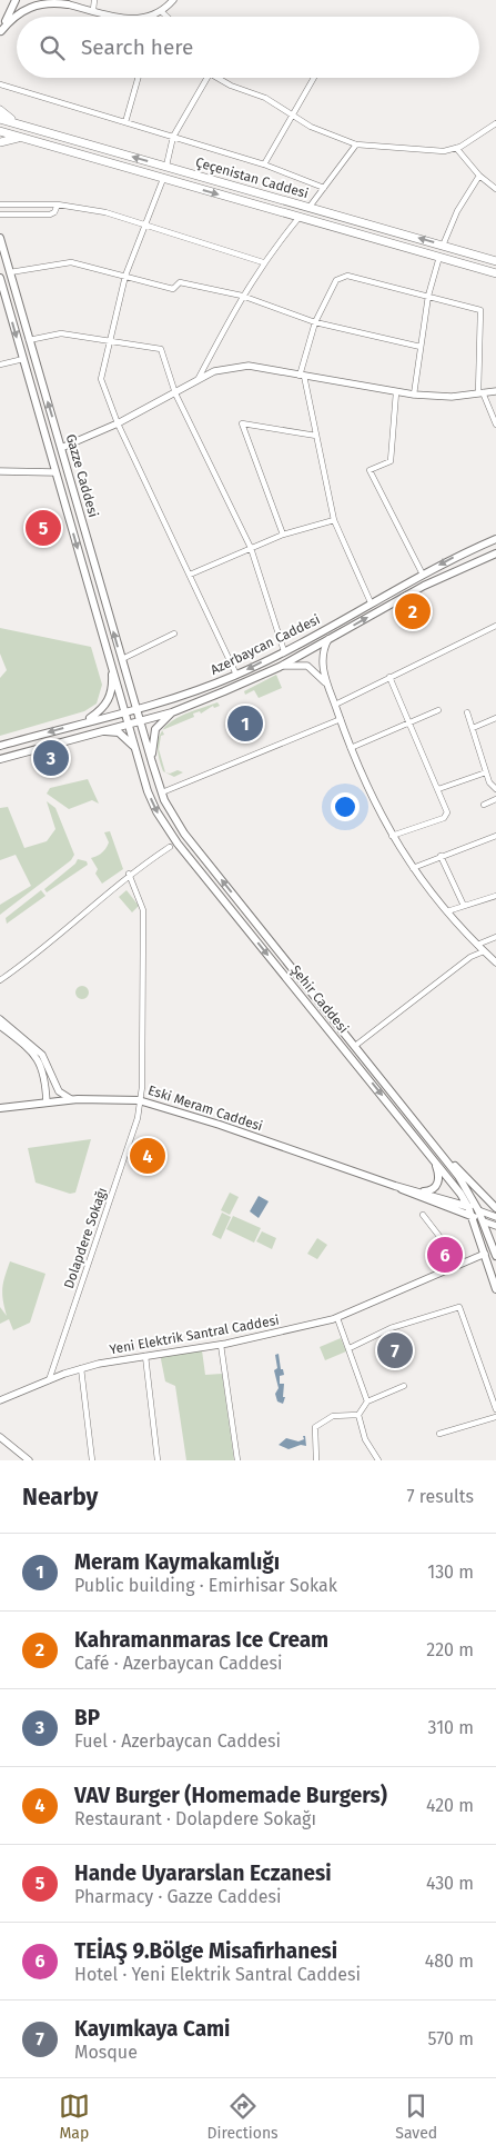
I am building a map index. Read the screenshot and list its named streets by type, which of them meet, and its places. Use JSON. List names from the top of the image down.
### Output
{
  "streets": {
    "main road": [
      "Çeçenistan Caddesi",
      "Gazze Caddesi",
      "Azerbaycan Caddesi",
      "Şehir Caddesi",
      "Eski Meram Caddesi"
    ],
    "street": ["Dolapdere Sokağı", "Yeni Elektrik Santral Caddesi"]
  },
  "crossings": [
    ["Gazze Caddesi", "Azerbaycan Caddesi"],
    ["Gazze Caddesi", "Şehir Caddesi"],
    ["Azerbaycan Caddesi", "Şehir Caddesi"],
    ["Şehir Caddesi", "Eski Meram Caddesi"],
    ["Şehir Caddesi", "Yeni Elektrik Santral Caddesi"],
    ["Eski Meram Caddesi", "Dolapdere Sokağı"],
    ["Dolapdere Sokağı", "Yeni Elektrik Santral Caddesi"]
  ],
  "page": {
    "search": "Search here",
    "pins": [
      "5",
      "2",
      "1",
      "3",
      "4",
      "6",
      "7"
    ],
    "heading": ["Nearby", "7 results"],
    "list": [
      {
        "mark": "1",
        "name": "Meram Kaymakamlığı",
        "note": "Public building · Emirhisar Sokak",
        "value": "130 m"
      },
      {
        "mark": "2",
        "name": "Kahramanmaras Ice Cream",
        "note": "Café · Azerbaycan Caddesi",
        "value": "220 m"
      },
      {
        "mark": "3",
        "name": "BP",
        "note": "Fuel · Azerbaycan Caddesi",
        "value": "310 m"
      },
      {
        "mark": "4",
        "name": "VAV Burger (Homemade Burgers)",
        "note": "Restaurant · Dolapdere Sokağı",
        "value": "420 m"
      },
      {
        "mark": "5",
        "name": "Hande Uyararslan Eczanesi",
        "note": "Pharmacy · Gazze Caddesi",
        "value": "430 m"
      },
      {
        "mark": "6",
        "name": "TEİAŞ 9.Bölge Misafirhanesi",
        "note": "Hotel · Yeni Elektrik Santral Caddesi",
        "value": "480 m"
      },
      {
        "mark": "7",
        "name": "Kayımkaya Cami",
        "note": "Mosque",
        "value": "570 m"
      }
    ],
    "nav": ["Map", "Directions", "Saved"]
  }
}
